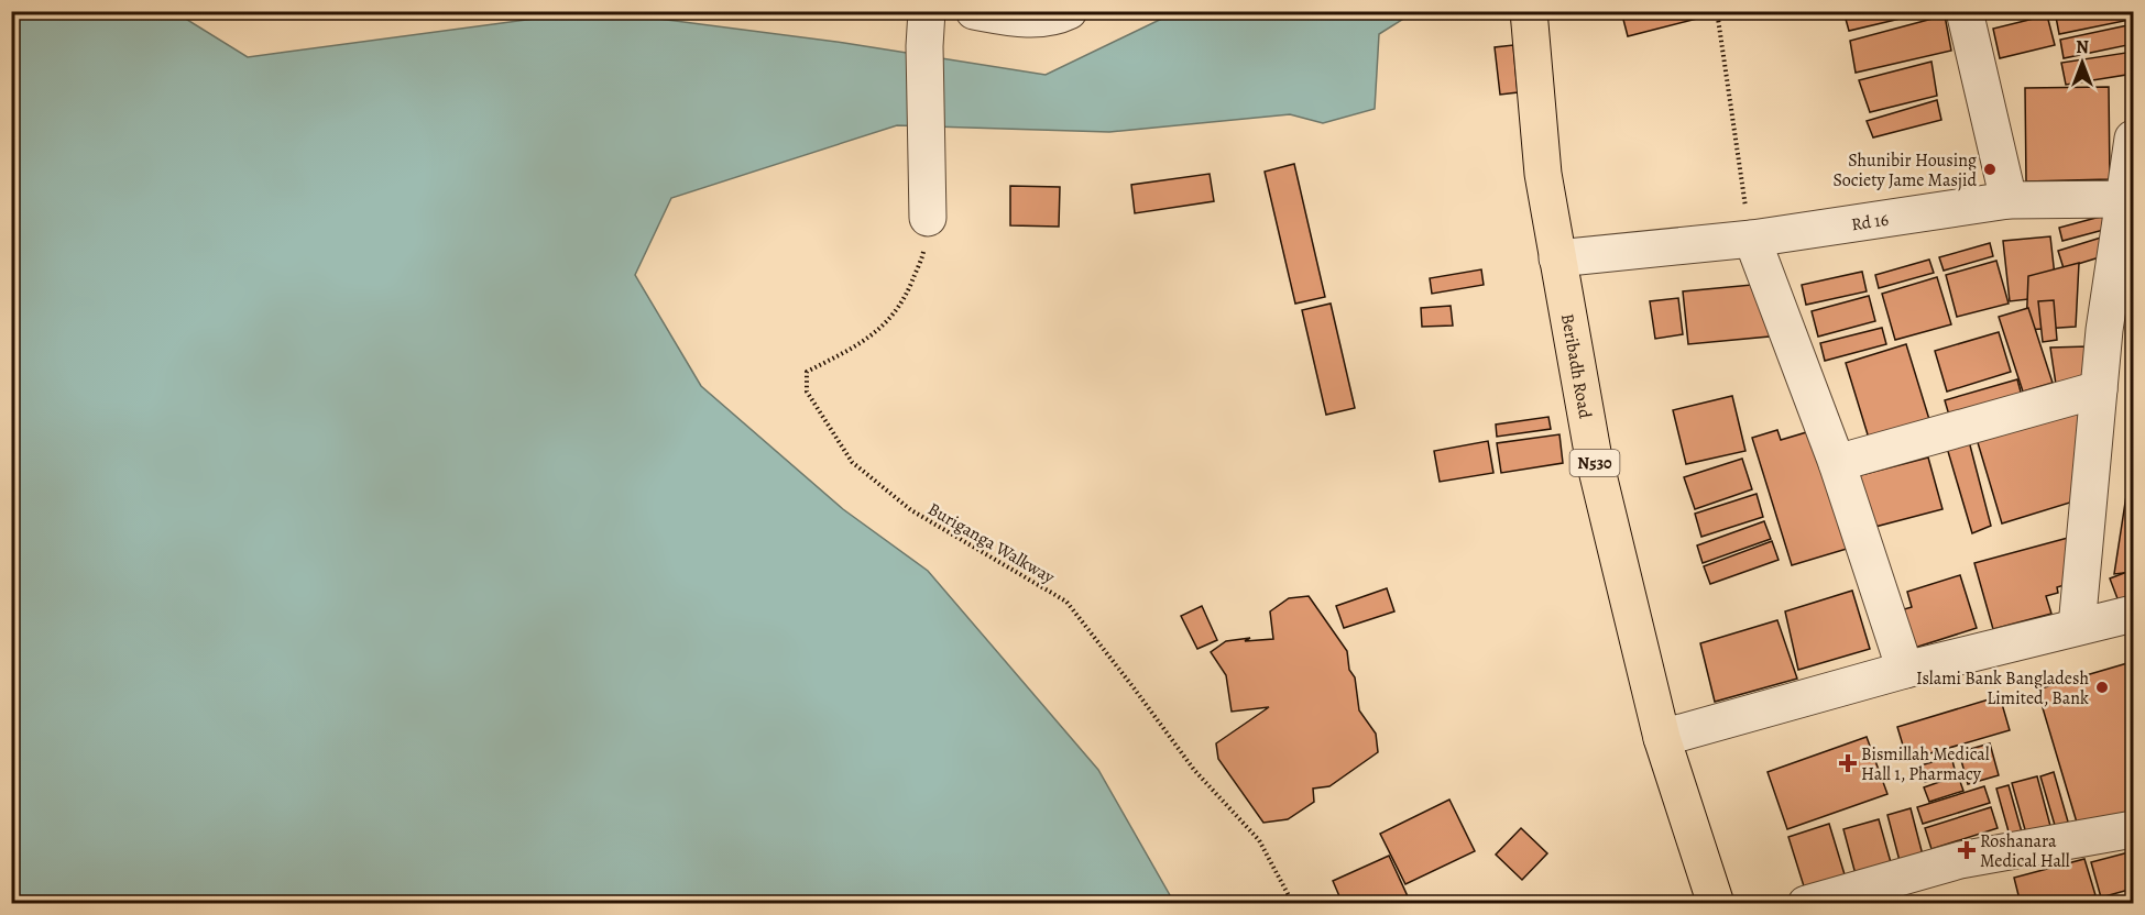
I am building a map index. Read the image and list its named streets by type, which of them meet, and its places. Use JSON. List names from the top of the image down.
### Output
{
  "streets": {
    "highway": ["Beribadh Road", "N530"],
    "street": ["Rd 16"],
    "path": ["Buriganga Walkway"]
  },
  "crossings": [
    ["Rd 16", "Beribadh Road"]
  ],
  "places": {
    "other": ["Shunibir Housing Society Jame Masjid", "Islami Bank Bangladesh Limited, Bank"],
    "health": ["Bismillah Medical Hall 1, Pharmacy", "Roshanara Medical Hall"]
  },
  "north": "top"
}
